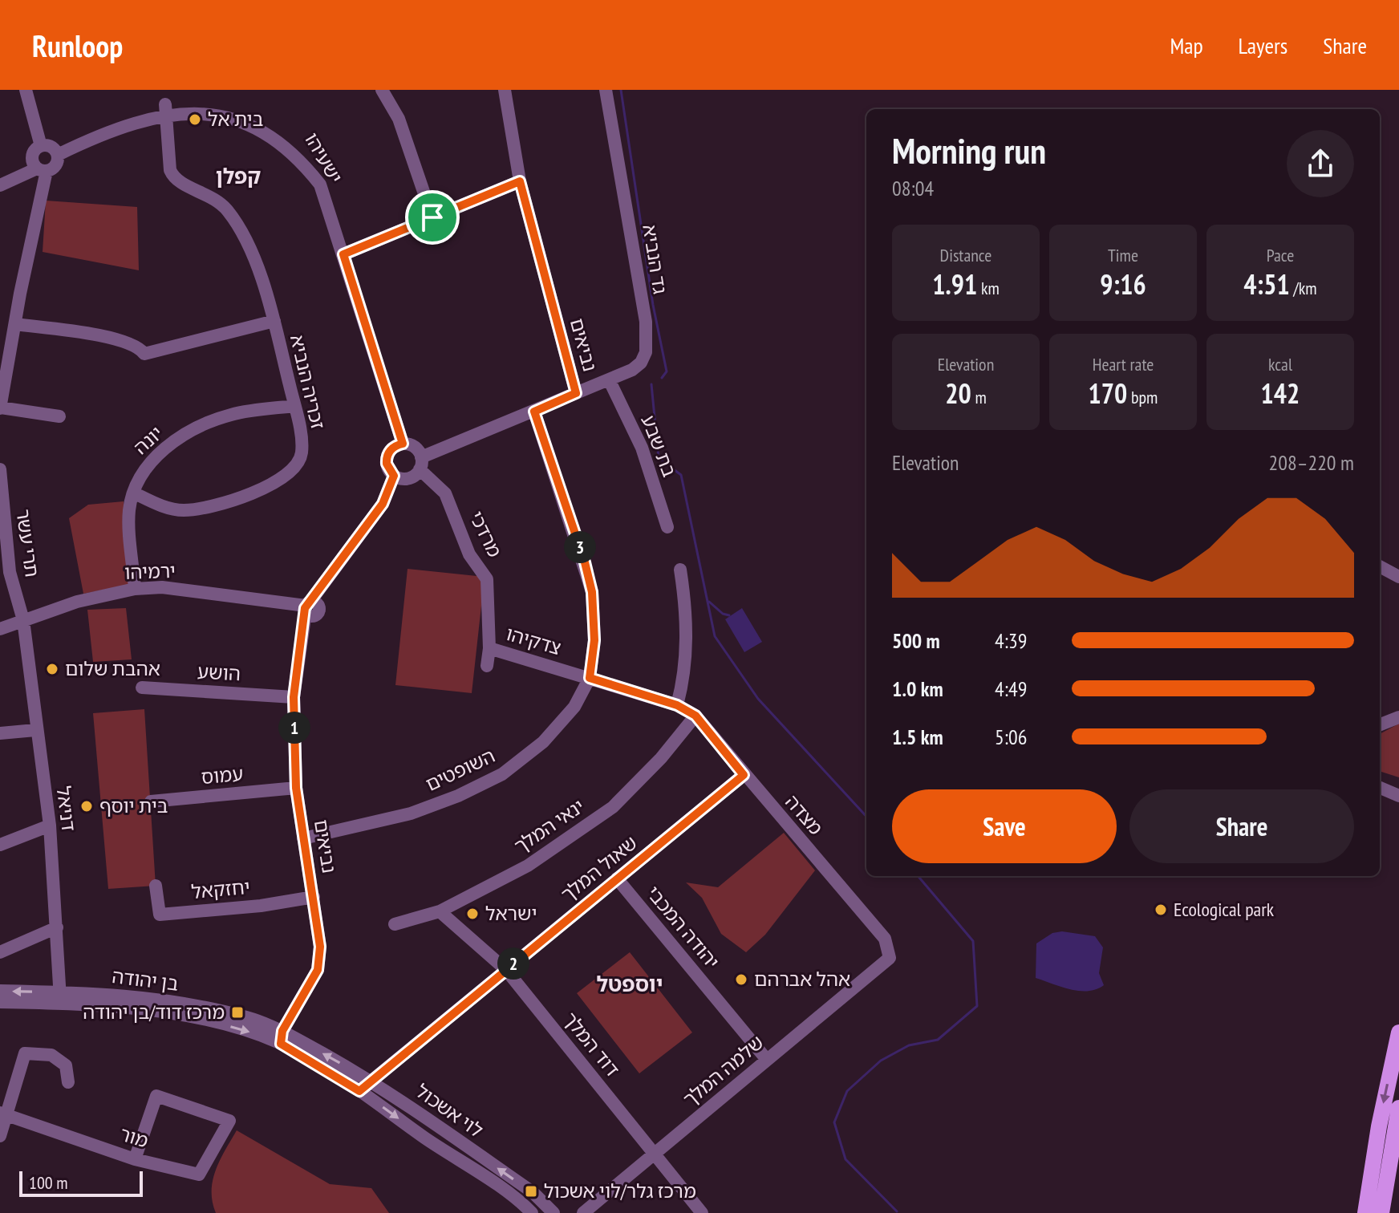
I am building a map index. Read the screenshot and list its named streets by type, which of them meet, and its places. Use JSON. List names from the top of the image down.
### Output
{
  "streets": {
    "street": [
      "ישעיהו",
      "גד הנביא",
      "נביאים",
      "זכריה הנביא",
      "יונה",
      "בת שבע",
      "מרדכי",
      "תרי עשר",
      "ירמיהו",
      "צדקיהו",
      "הושע",
      "השופטים",
      "עמוס",
      "דניאל",
      "מצדה",
      "ינאי המלך",
      "שאול המלך",
      "יחזקאל",
      "יהודה המכבי",
      "בן יהודה",
      "דוד המלך",
      "שלמה המלך",
      "לוי אשכול",
      "מור"
    ]
  },
  "crossings": [
    ["ישעיהו", "נביאים"],
    ["ישעיהו", "מרדכי"],
    ["גד הנביא", "נביאים"],
    ["גד הנביא", "בת שבע"],
    ["נביאים", "מרדכי"],
    ["נביאים", "ירמיהו"],
    ["נביאים", "הושע"],
    ["נביאים", "השופטים"],
    ["נביאים", "עמוס"],
    ["נביאים", "יחזקאל"],
    ["נביאים", "בן יהודה"],
    ["נביאים", "לוי אשכול"],
    ["זכריה הנביא", "יונה"],
    ["יונה", "ירמיהו"],
    ["מרדכי", "צדקיהו"],
    ["תרי עשר", "ירמיהו"],
    ["תרי עשר", "דניאל"],
    ["ירמיהו", "דניאל"],
    ["צדקיהו", "השופטים"],
    ["צדקיהו", "מצדה"],
    ["דניאל", "בן יהודה"],
    ["מצדה", "ינאי המלך"],
    ["מצדה", "שאול המלך"],
    ["מצדה", "שלמה המלך"],
    ["ינאי המלך", "דוד המלך"],
    ["שאול המלך", "יהודה המכבי"],
    ["שאול המלך", "דוד המלך"],
    ["שאול המלך", "לוי אשכול"],
    ["יהודה המכבי", "שלמה המלך"],
    ["בן יהודה", "לוי אשכול"],
    ["דוד המלך", "שלמה המלך"]
  ],
  "districts": ["קפלן", "יוספטל"],
  "places": {
    "other": [
      "בית אל",
      "אהבת שלום",
      "בית יוסף",
      "Ecological park",
      "ישראל",
      "אהל אברהם"
    ],
    "transit": ["מרכז דוד/בן יהודה", "מרכז גלר/לוי אשכול"]
  },
  "scale_bar": "100 m",
  "page": {
    "header": "Runloop",
    "nav": ["Map", "Layers", "Share"],
    "heading": ["Morning run", "08:04"],
    "stats": [
      ["Distance", "1.91 km"],
      ["Time", "9:16"],
      ["Pace", "4:51 /km"],
      ["Elevation", "20 m"],
      ["Heart rate", "170 bpm"],
      ["kcal", "142"]
    ],
    "chart": ["Elevation", "208–220 m"],
    "pins": ["3", "1", "2"],
    "list": [
      {
        "name": "500 m",
        "note": "4:39"
      },
      {
        "name": "1.0 km",
        "note": "4:49"
      },
      {
        "name": "1.5 km",
        "note": "5:06"
      }
    ],
    "buttons": ["Save", "Share"],
    "scale": "100 m"
  }
}
